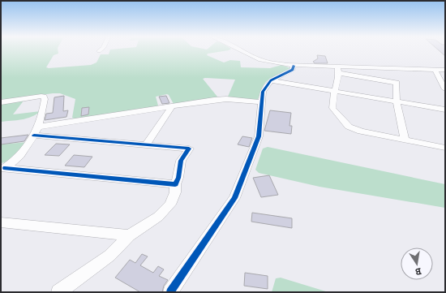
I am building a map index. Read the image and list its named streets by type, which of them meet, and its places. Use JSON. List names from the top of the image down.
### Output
{
  "north": "bottom"
}
